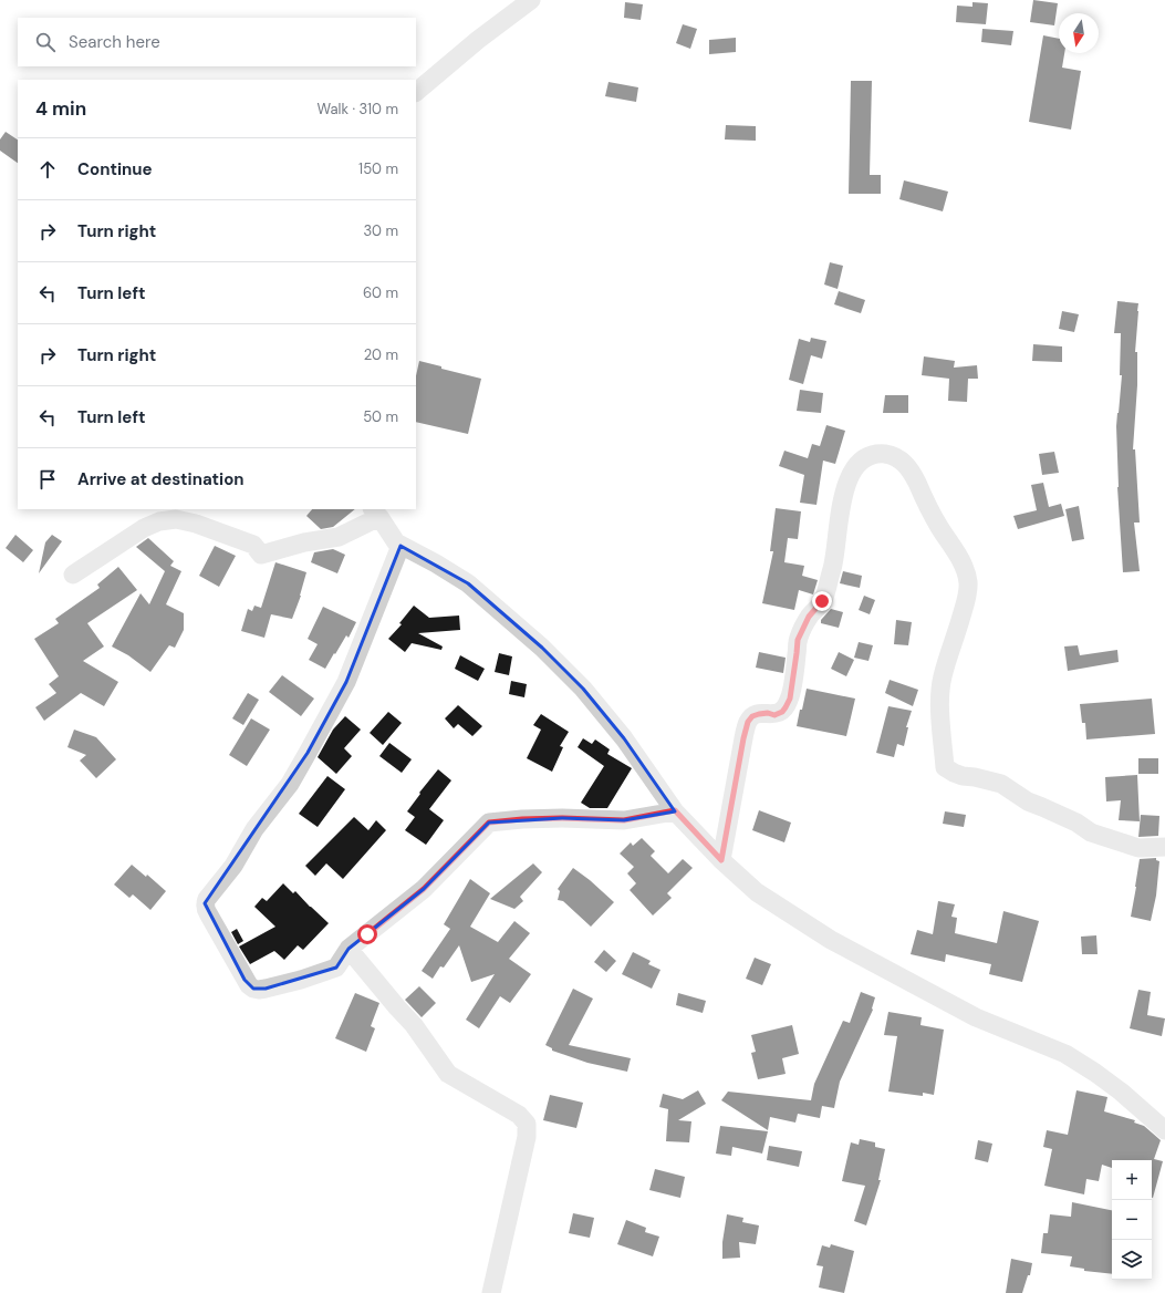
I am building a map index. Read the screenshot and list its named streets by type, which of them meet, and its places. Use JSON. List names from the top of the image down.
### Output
{
  "north": "bottom",
  "page": {
    "search": "Search here",
    "heading": ["4 min", "Walk · 310 m"],
    "list": [
      ["Continue", "150 m"],
      ["Turn right", "30 m"],
      ["Turn left", "60 m"],
      ["Turn right", "20 m"],
      ["Turn left", "50 m"],
      "Arrive at destination"
    ],
    "map_buttons": ["+", "−"]
  }
}
